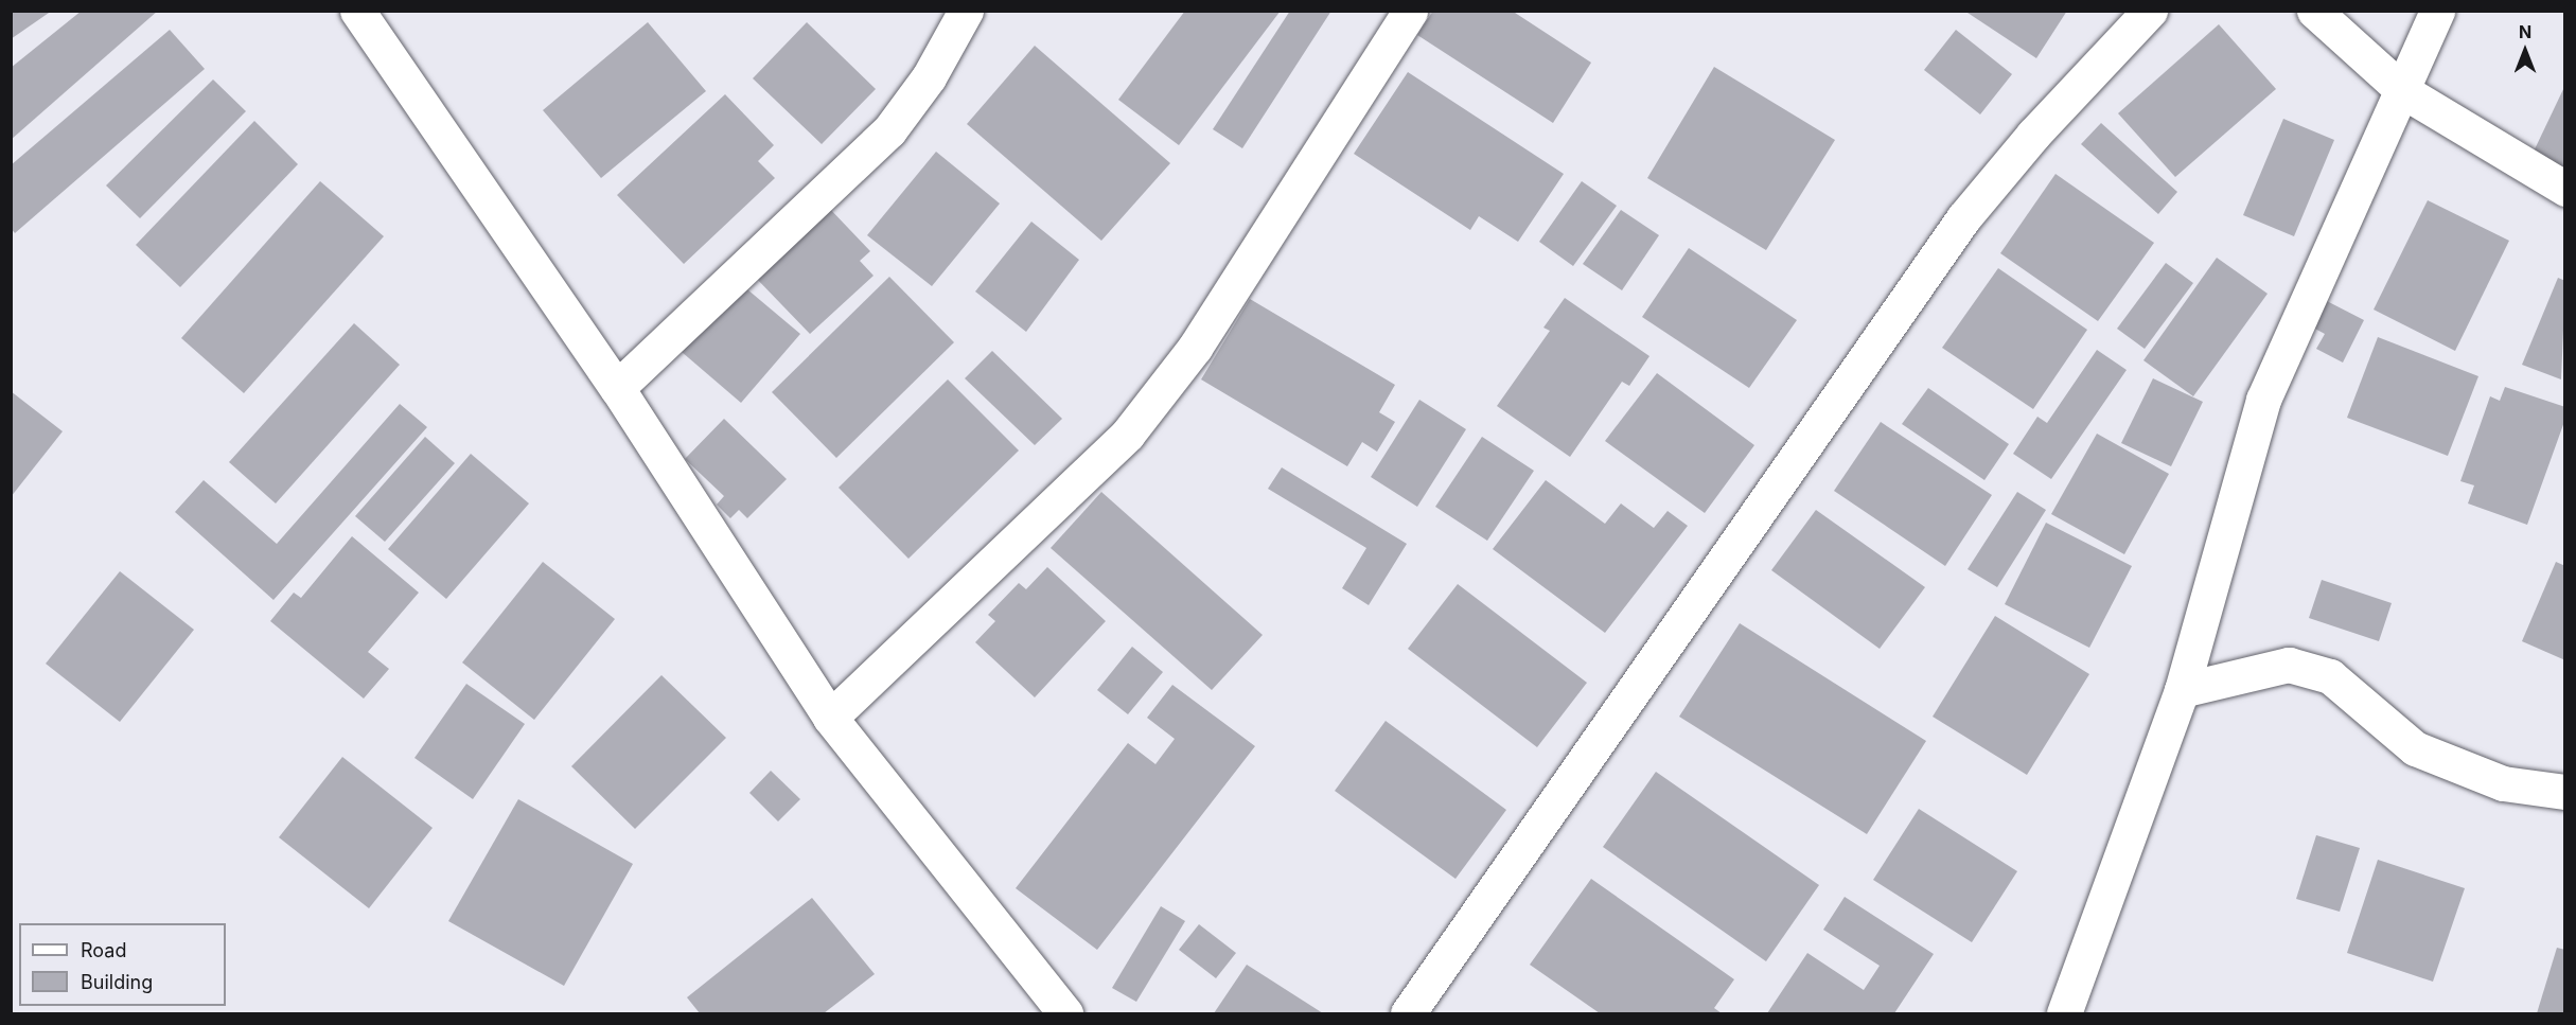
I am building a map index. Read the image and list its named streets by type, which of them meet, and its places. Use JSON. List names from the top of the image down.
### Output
{
  "legend": ["Road", "Building"],
  "north": "top"
}
